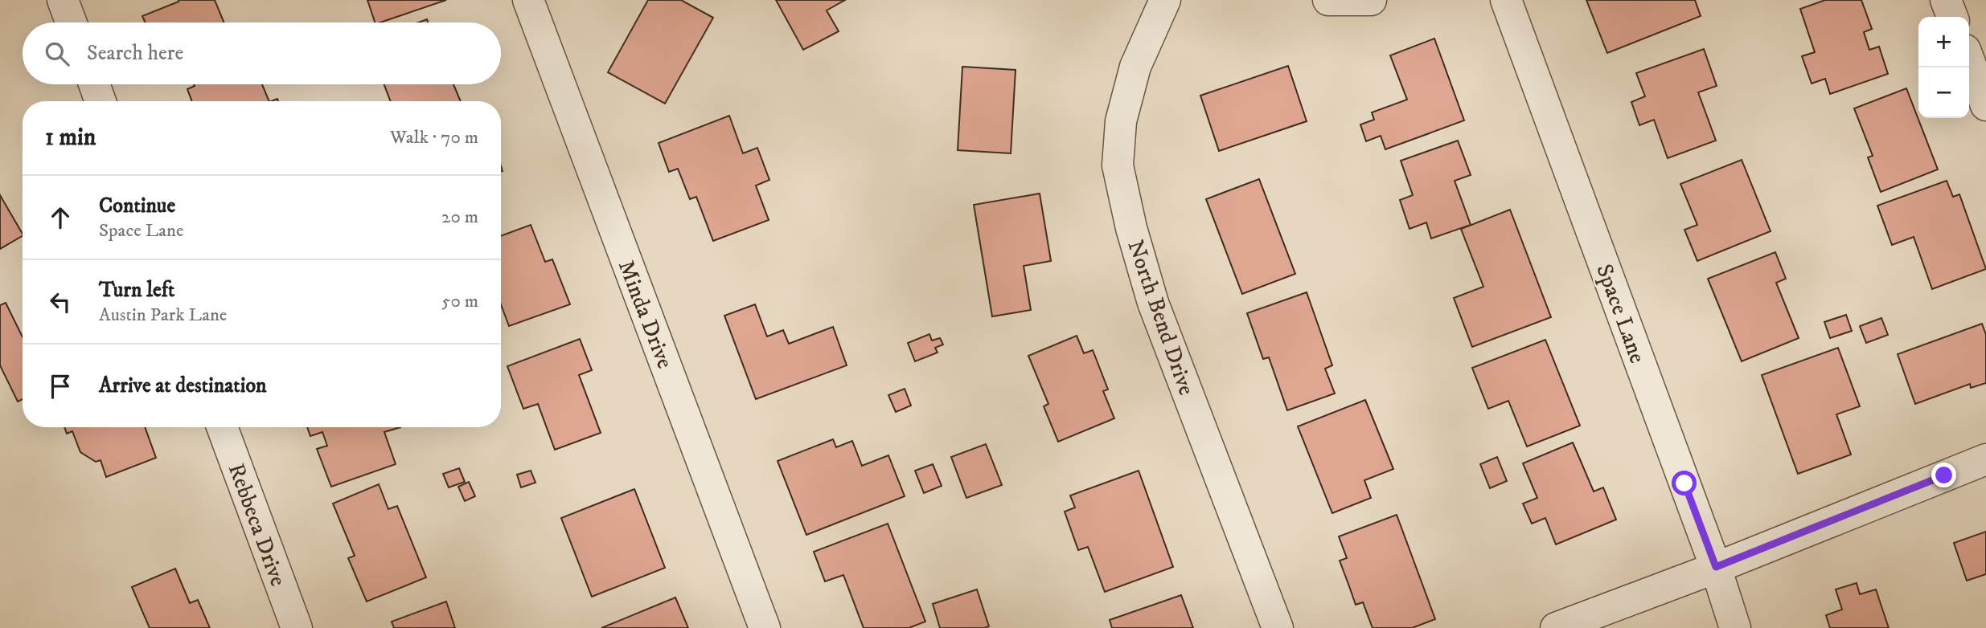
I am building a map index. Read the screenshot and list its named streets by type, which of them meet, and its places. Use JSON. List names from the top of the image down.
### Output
{
  "streets": {
    "street": [
      "Space Lane",
      "Minda Drive",
      "North Bend Drive",
      "Rebbeca Drive"
    ]
  },
  "page": {
    "map_buttons": ["+", "−"],
    "search": "Search here",
    "heading": ["1 min", "Walk · 70 m"],
    "list": [
      ["Continue", "Space Lane", "20 m"],
      ["Turn left", "Austin Park Lane", "50 m"],
      "Arrive at destination"
    ]
  }
}
